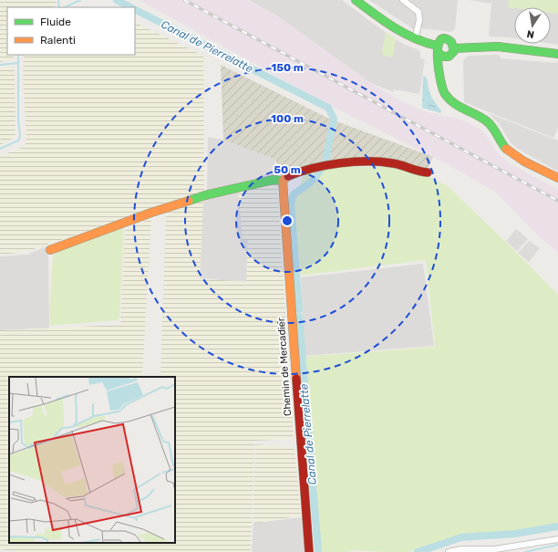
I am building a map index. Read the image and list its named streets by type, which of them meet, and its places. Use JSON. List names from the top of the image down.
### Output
{
  "streets": {
    "street": ["Chemin de Mercadier"]
  },
  "water": ["Canal de Pierrelatte"],
  "legend": ["Fluide", "Ralenti"],
  "north": "bottom",
  "rings": ["150 m", "100 m", "50 m"]
}
